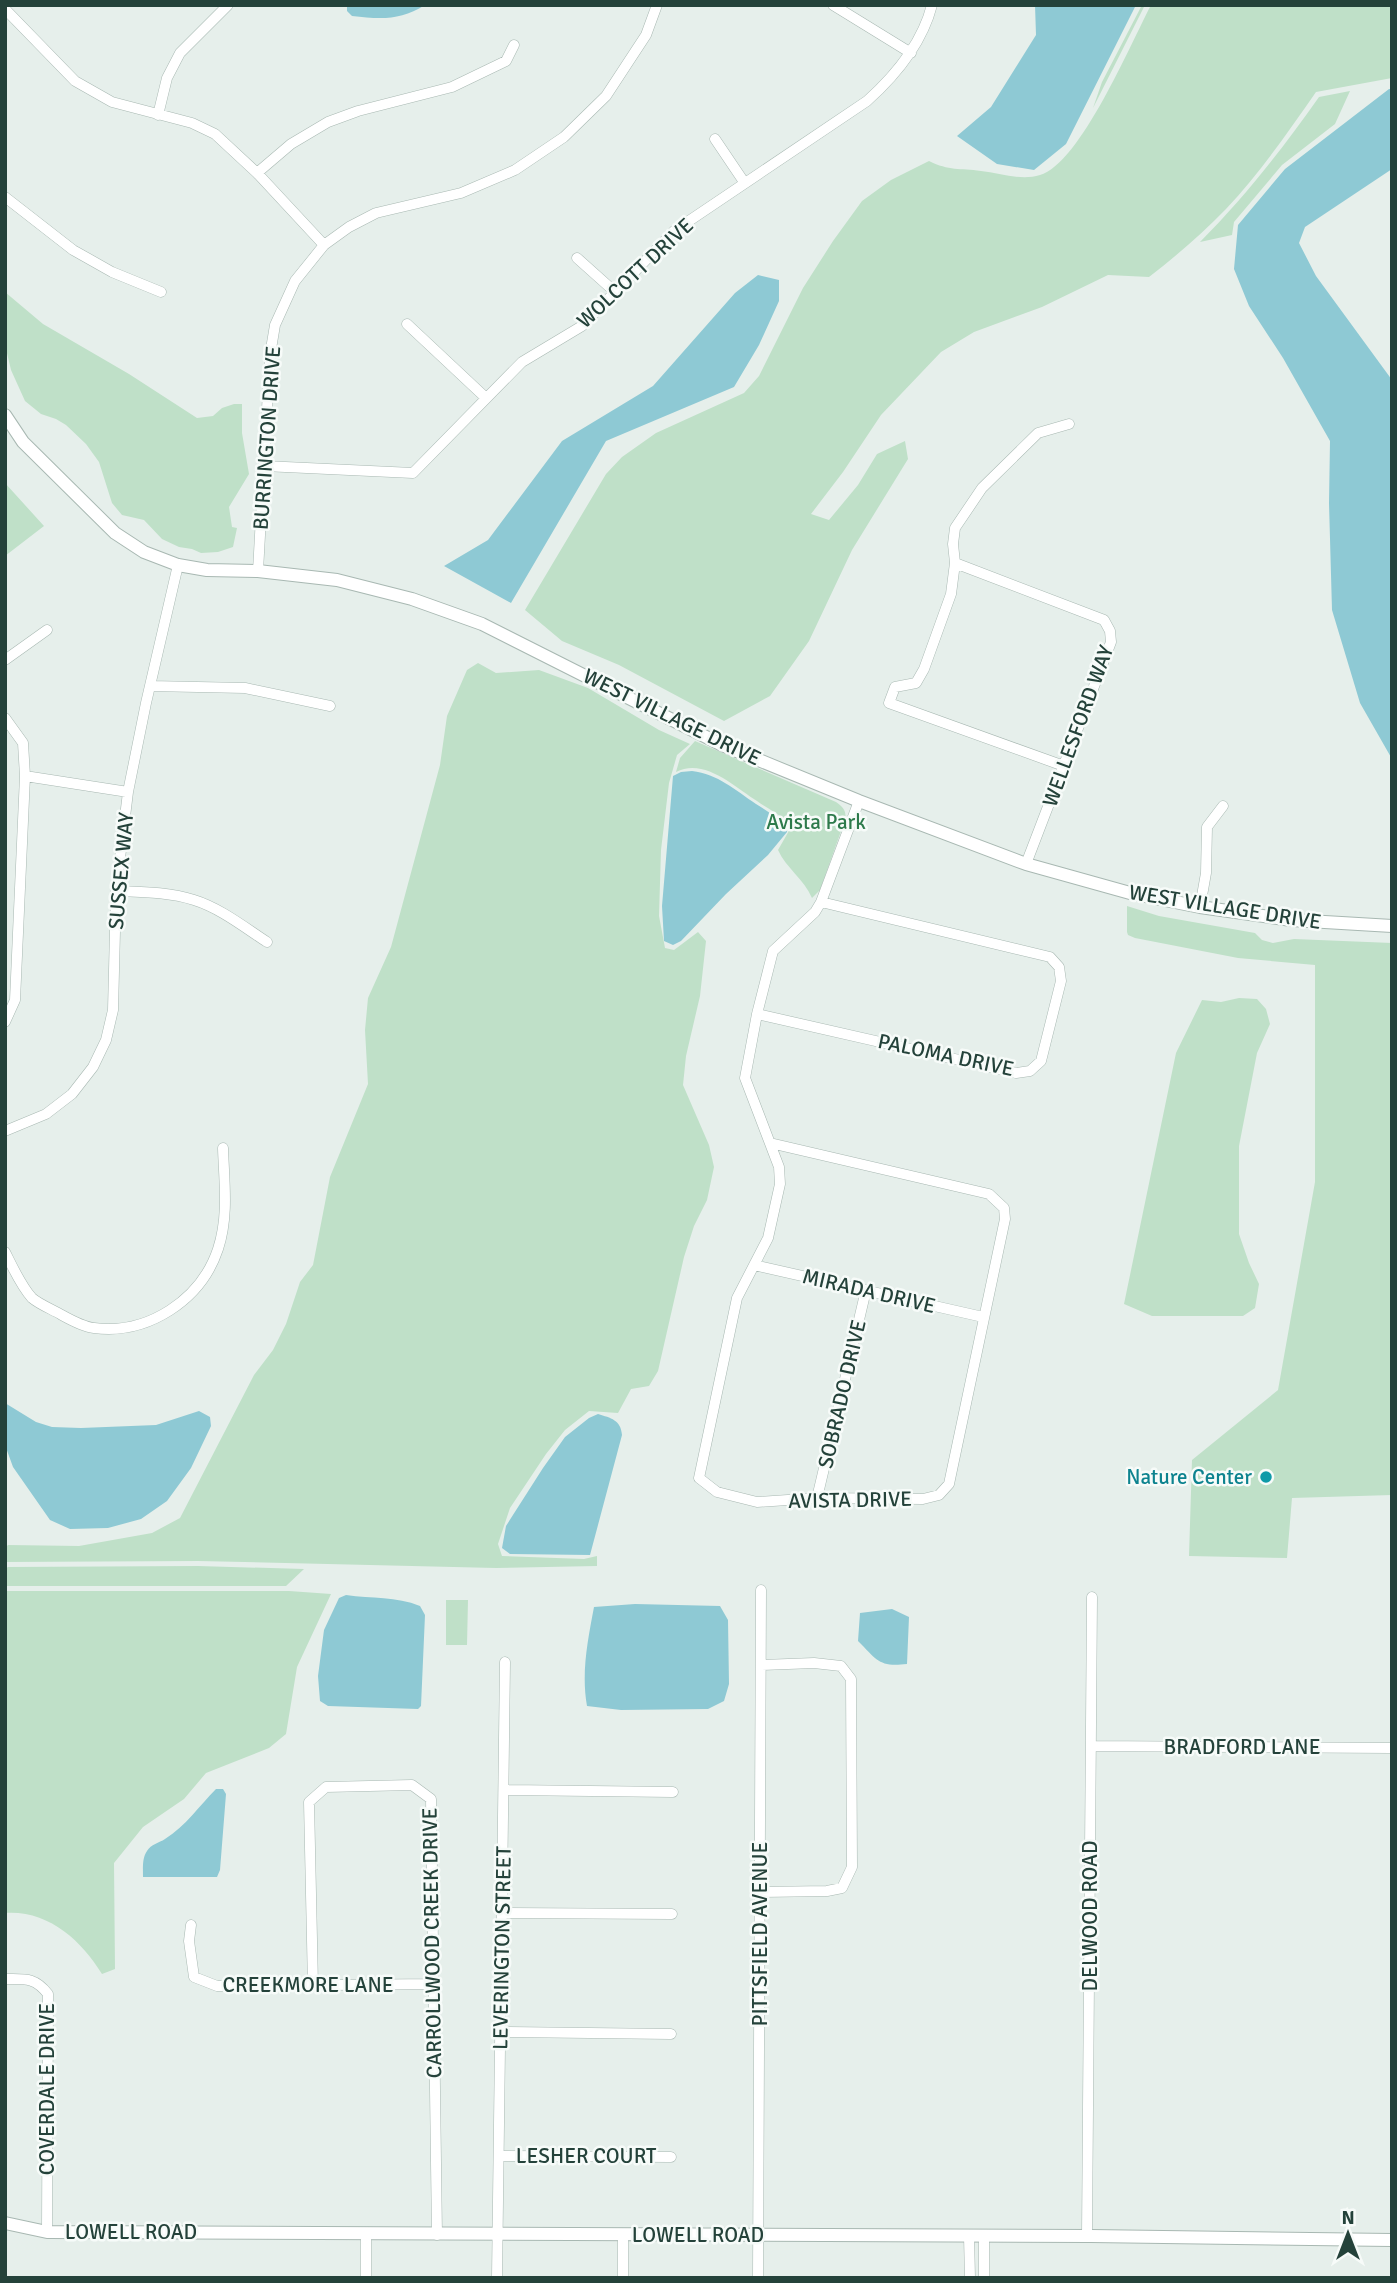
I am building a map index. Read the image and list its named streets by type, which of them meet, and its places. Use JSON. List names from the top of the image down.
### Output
{
  "streets": {
    "street": [
      "WOLCOTT DRIVE",
      "BURRINGTON DRIVE",
      "WEST VILLAGE DRIVE",
      "WELLESFORD WAY",
      "SUSSEX WAY",
      "PALOMA DRIVE",
      "MIRADA DRIVE",
      "SOBRADO DRIVE",
      "AVISTA DRIVE",
      "BRADFORD LANE",
      "DELWOOD ROAD",
      "PITTSFIELD AVENUE",
      "CARROLLWOOD CREEK DRIVE",
      "LEVERINGTON STREET",
      "CREEKMORE LANE",
      "COVERDALE DRIVE",
      "LESHER COURT",
      "LOWELL ROAD"
    ]
  },
  "crossings": [
    ["WOLCOTT DRIVE", "BURRINGTON DRIVE"],
    ["BURRINGTON DRIVE", "WEST VILLAGE DRIVE"],
    ["WEST VILLAGE DRIVE", "WELLESFORD WAY"],
    ["WEST VILLAGE DRIVE", "SUSSEX WAY"],
    ["WEST VILLAGE DRIVE", "AVISTA DRIVE"],
    ["PALOMA DRIVE", "AVISTA DRIVE"],
    ["MIRADA DRIVE", "SOBRADO DRIVE"],
    ["MIRADA DRIVE", "AVISTA DRIVE"],
    ["SOBRADO DRIVE", "AVISTA DRIVE"],
    ["BRADFORD LANE", "DELWOOD ROAD"],
    ["DELWOOD ROAD", "LOWELL ROAD"],
    ["PITTSFIELD AVENUE", "LOWELL ROAD"],
    ["CARROLLWOOD CREEK DRIVE", "CREEKMORE LANE"],
    ["CARROLLWOOD CREEK DRIVE", "LOWELL ROAD"],
    ["LEVERINGTON STREET", "LESHER COURT"],
    ["LEVERINGTON STREET", "LOWELL ROAD"],
    ["COVERDALE DRIVE", "LOWELL ROAD"]
  ],
  "parks": ["Avista Park"],
  "places": ["Nature Center"],
  "north": "top"
}
